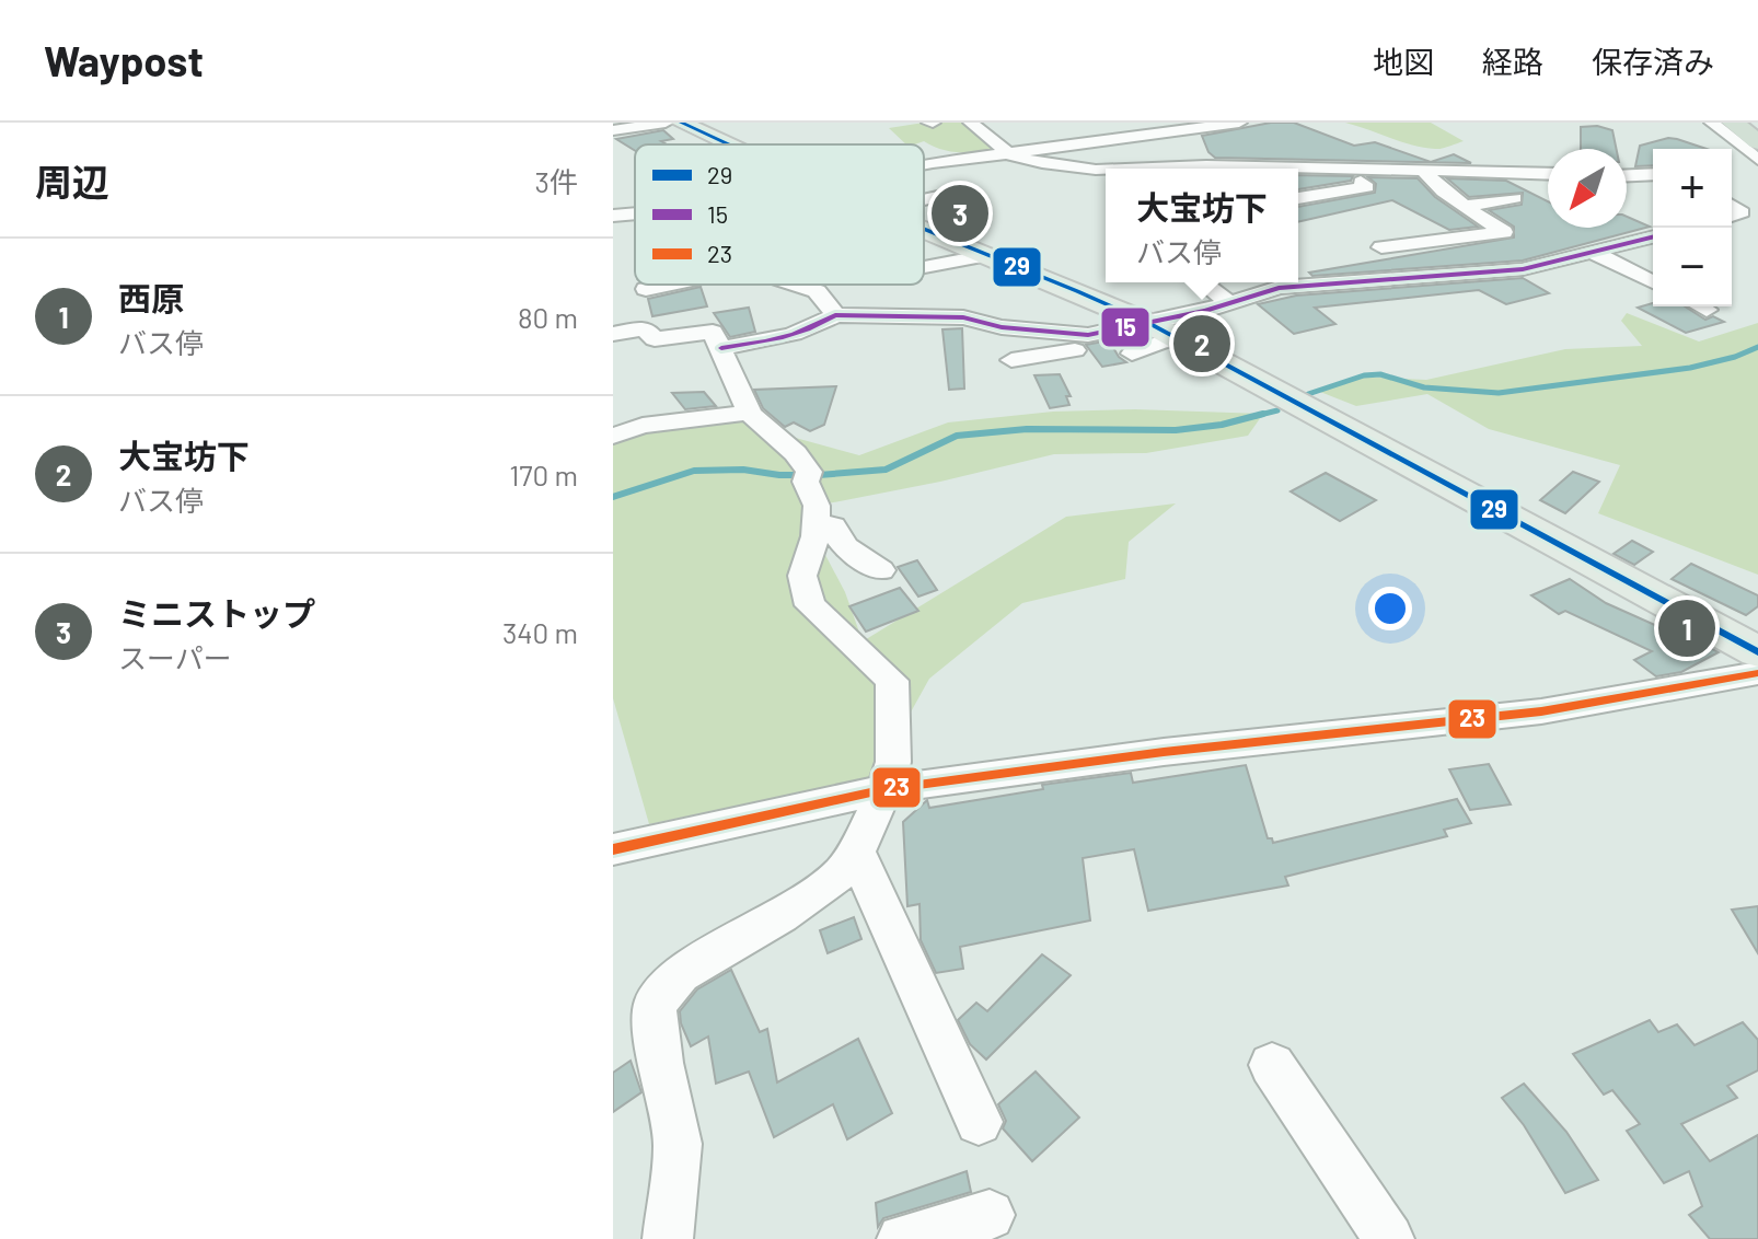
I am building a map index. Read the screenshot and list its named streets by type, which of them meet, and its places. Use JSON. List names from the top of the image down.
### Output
{
  "lines": ["transit line 29", "transit line 15", "transit line 23"],
  "legend": ["29", "15", "23"],
  "north": "bottom left",
  "page": {
    "header": "Waypost",
    "nav": ["地図", "経路", "保存済み"],
    "heading": ["周辺", "3件"],
    "map_buttons": ["+", "−"],
    "popup": ["大宝坊下", "バス停"],
    "pins": ["3", "2", "1"],
    "list": [
      {
        "mark": "1",
        "name": "西原",
        "note": "バス停",
        "value": "80 m"
      },
      {
        "mark": "2",
        "name": "大宝坊下",
        "note": "バス停",
        "value": "170 m"
      },
      {
        "mark": "3",
        "name": "ミニストップ",
        "note": "スーパー",
        "value": "340 m"
      }
    ]
  }
}
